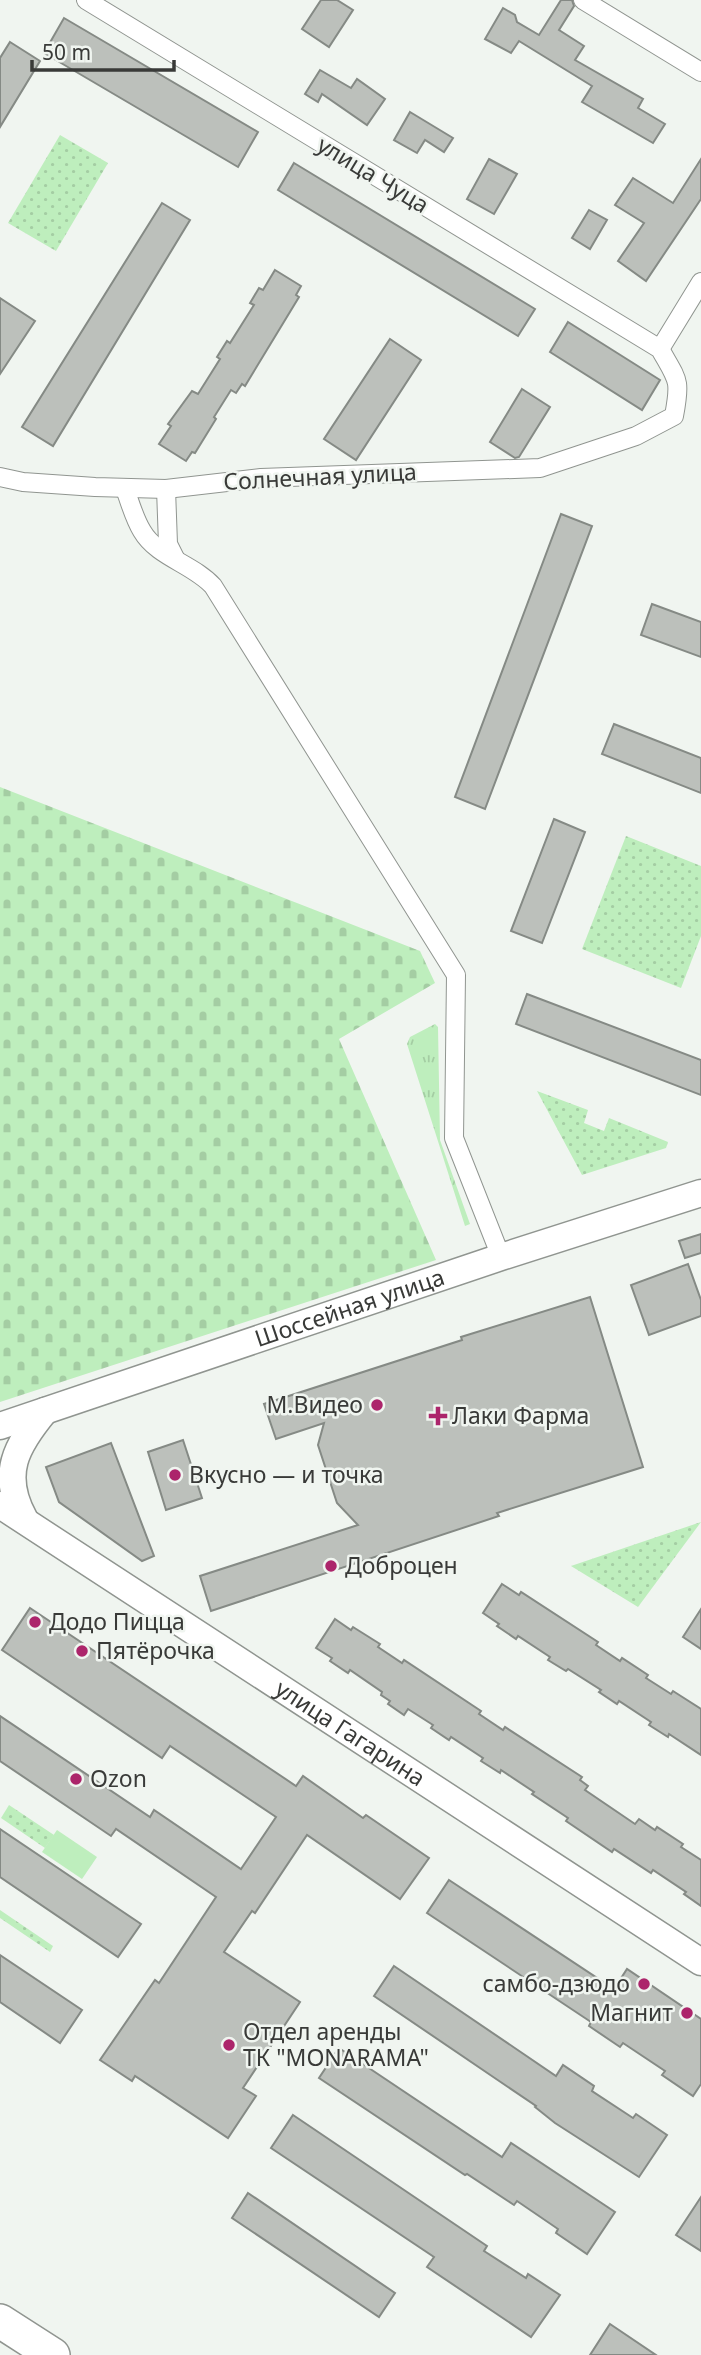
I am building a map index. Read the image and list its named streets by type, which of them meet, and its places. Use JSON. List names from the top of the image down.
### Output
{
  "streets": {
    "street": [
      "улица Чуца",
      "Солнечная улица",
      "Шоссейная улица",
      "улица Гагарина"
    ]
  },
  "crossings": [
    ["улица Чуца", "Солнечная улица"]
  ],
  "places": {
    "other": [
      "М.Видео",
      "Вкусно — и точка",
      "Доброцен",
      "Додо Пицца",
      "Пятёрочка",
      "Ozon",
      "самбо-дзюдо",
      "Магнит",
      "Отдел аренды ТК \"MONARAMA\""
    ],
    "health": ["Лаки Фарма"]
  },
  "scale_bar": "50 m"
}
